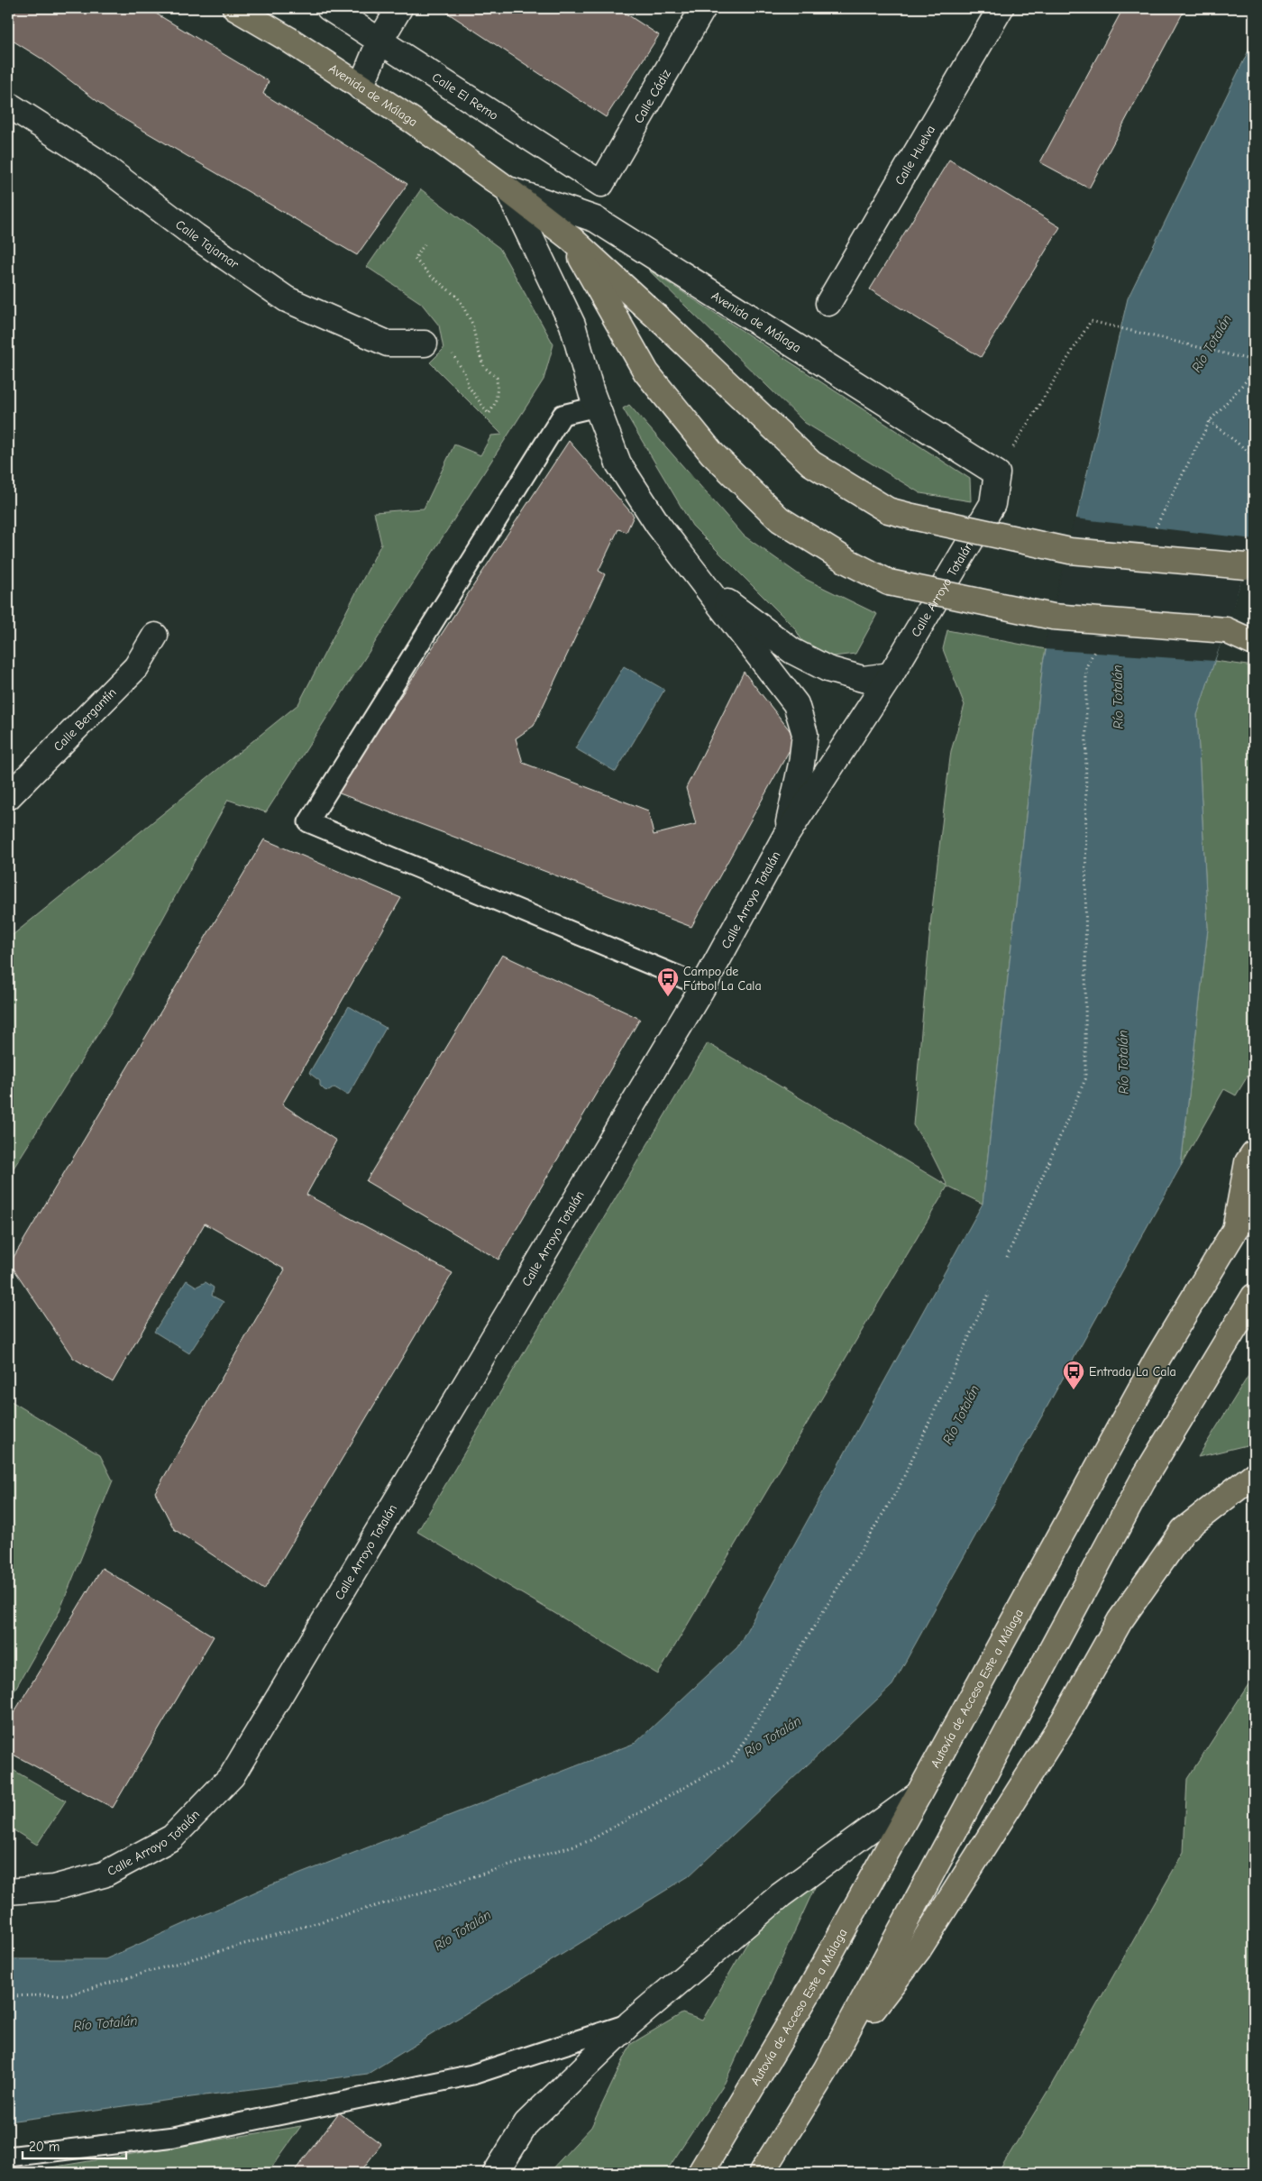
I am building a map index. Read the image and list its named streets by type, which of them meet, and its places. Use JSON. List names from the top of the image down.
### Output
{
  "streets": {
    "main road": ["Avenida de Málaga", "Autovía de Acceso Este a Málaga"],
    "street": [
      "Calle Cádiz",
      "Calle El Remo",
      "Calle Huelva",
      "Calle Tajamar",
      "Calle Arroyo Totalán",
      "Calle Bergantín"
    ]
  },
  "crossings": [
    ["Avenida de Málaga", "Calle Arroyo Totalán"],
    ["Calle Cádiz", "Calle El Remo"]
  ],
  "water": ["Río Totalán"],
  "places": {
    "bus stop": ["Campo de Fútbol La Cala", "Entrada La Cala"]
  },
  "scale_bar": "20 m"
}
